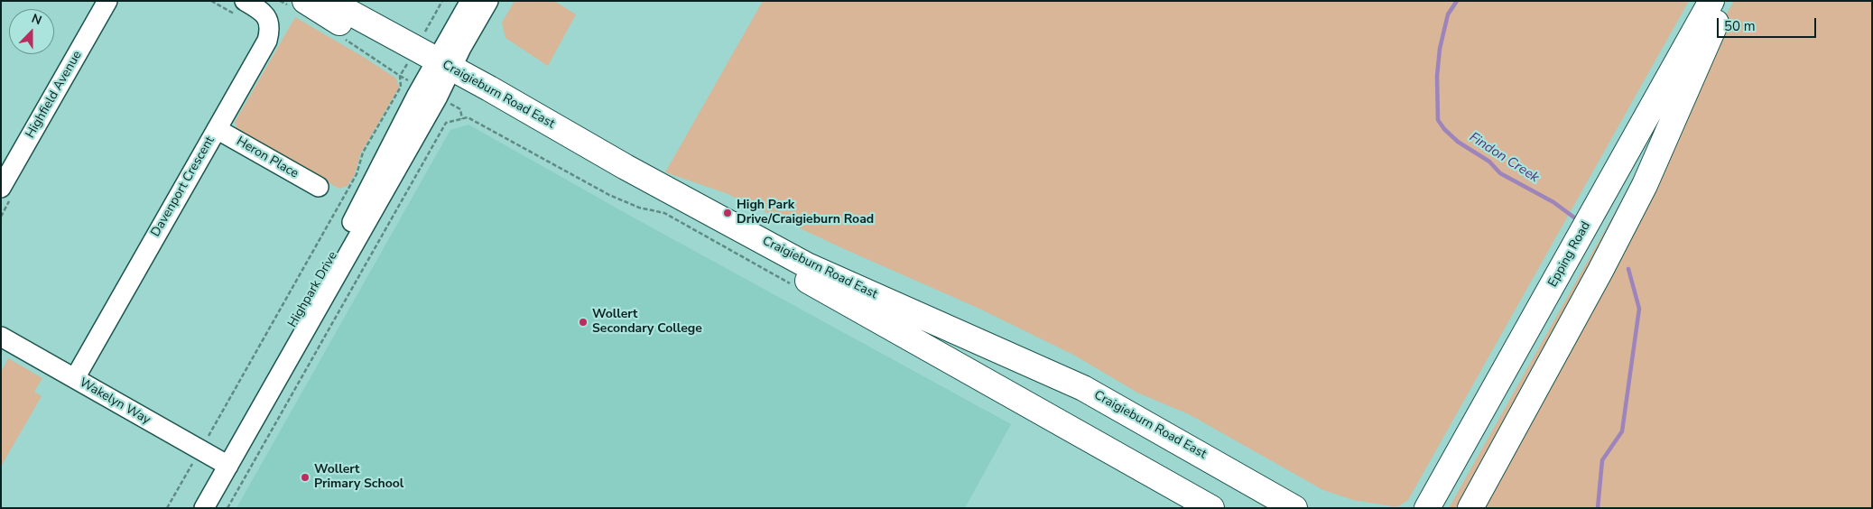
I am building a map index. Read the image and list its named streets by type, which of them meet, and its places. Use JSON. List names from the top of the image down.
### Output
{
  "streets": {
    "main road": ["Craigieburn Road East", "Epping Road"],
    "street": [
      "Highfield Avenue",
      "Heron Place",
      "Davenport Crescent",
      "Highpark Drive",
      "Wakelyn Way"
    ]
  },
  "crossings": [
    ["Craigieburn Road East", "Highpark Drive"],
    ["Heron Place", "Davenport Crescent"],
    ["Davenport Crescent", "Wakelyn Way"],
    ["Highpark Drive", "Wakelyn Way"]
  ],
  "water": ["Findon Creek"],
  "places": ["High Park Drive/Craigieburn Road", "Wollert Secondary College", "Wollert Primary School"],
  "scale_bar": "50 m",
  "north": "top"
}
